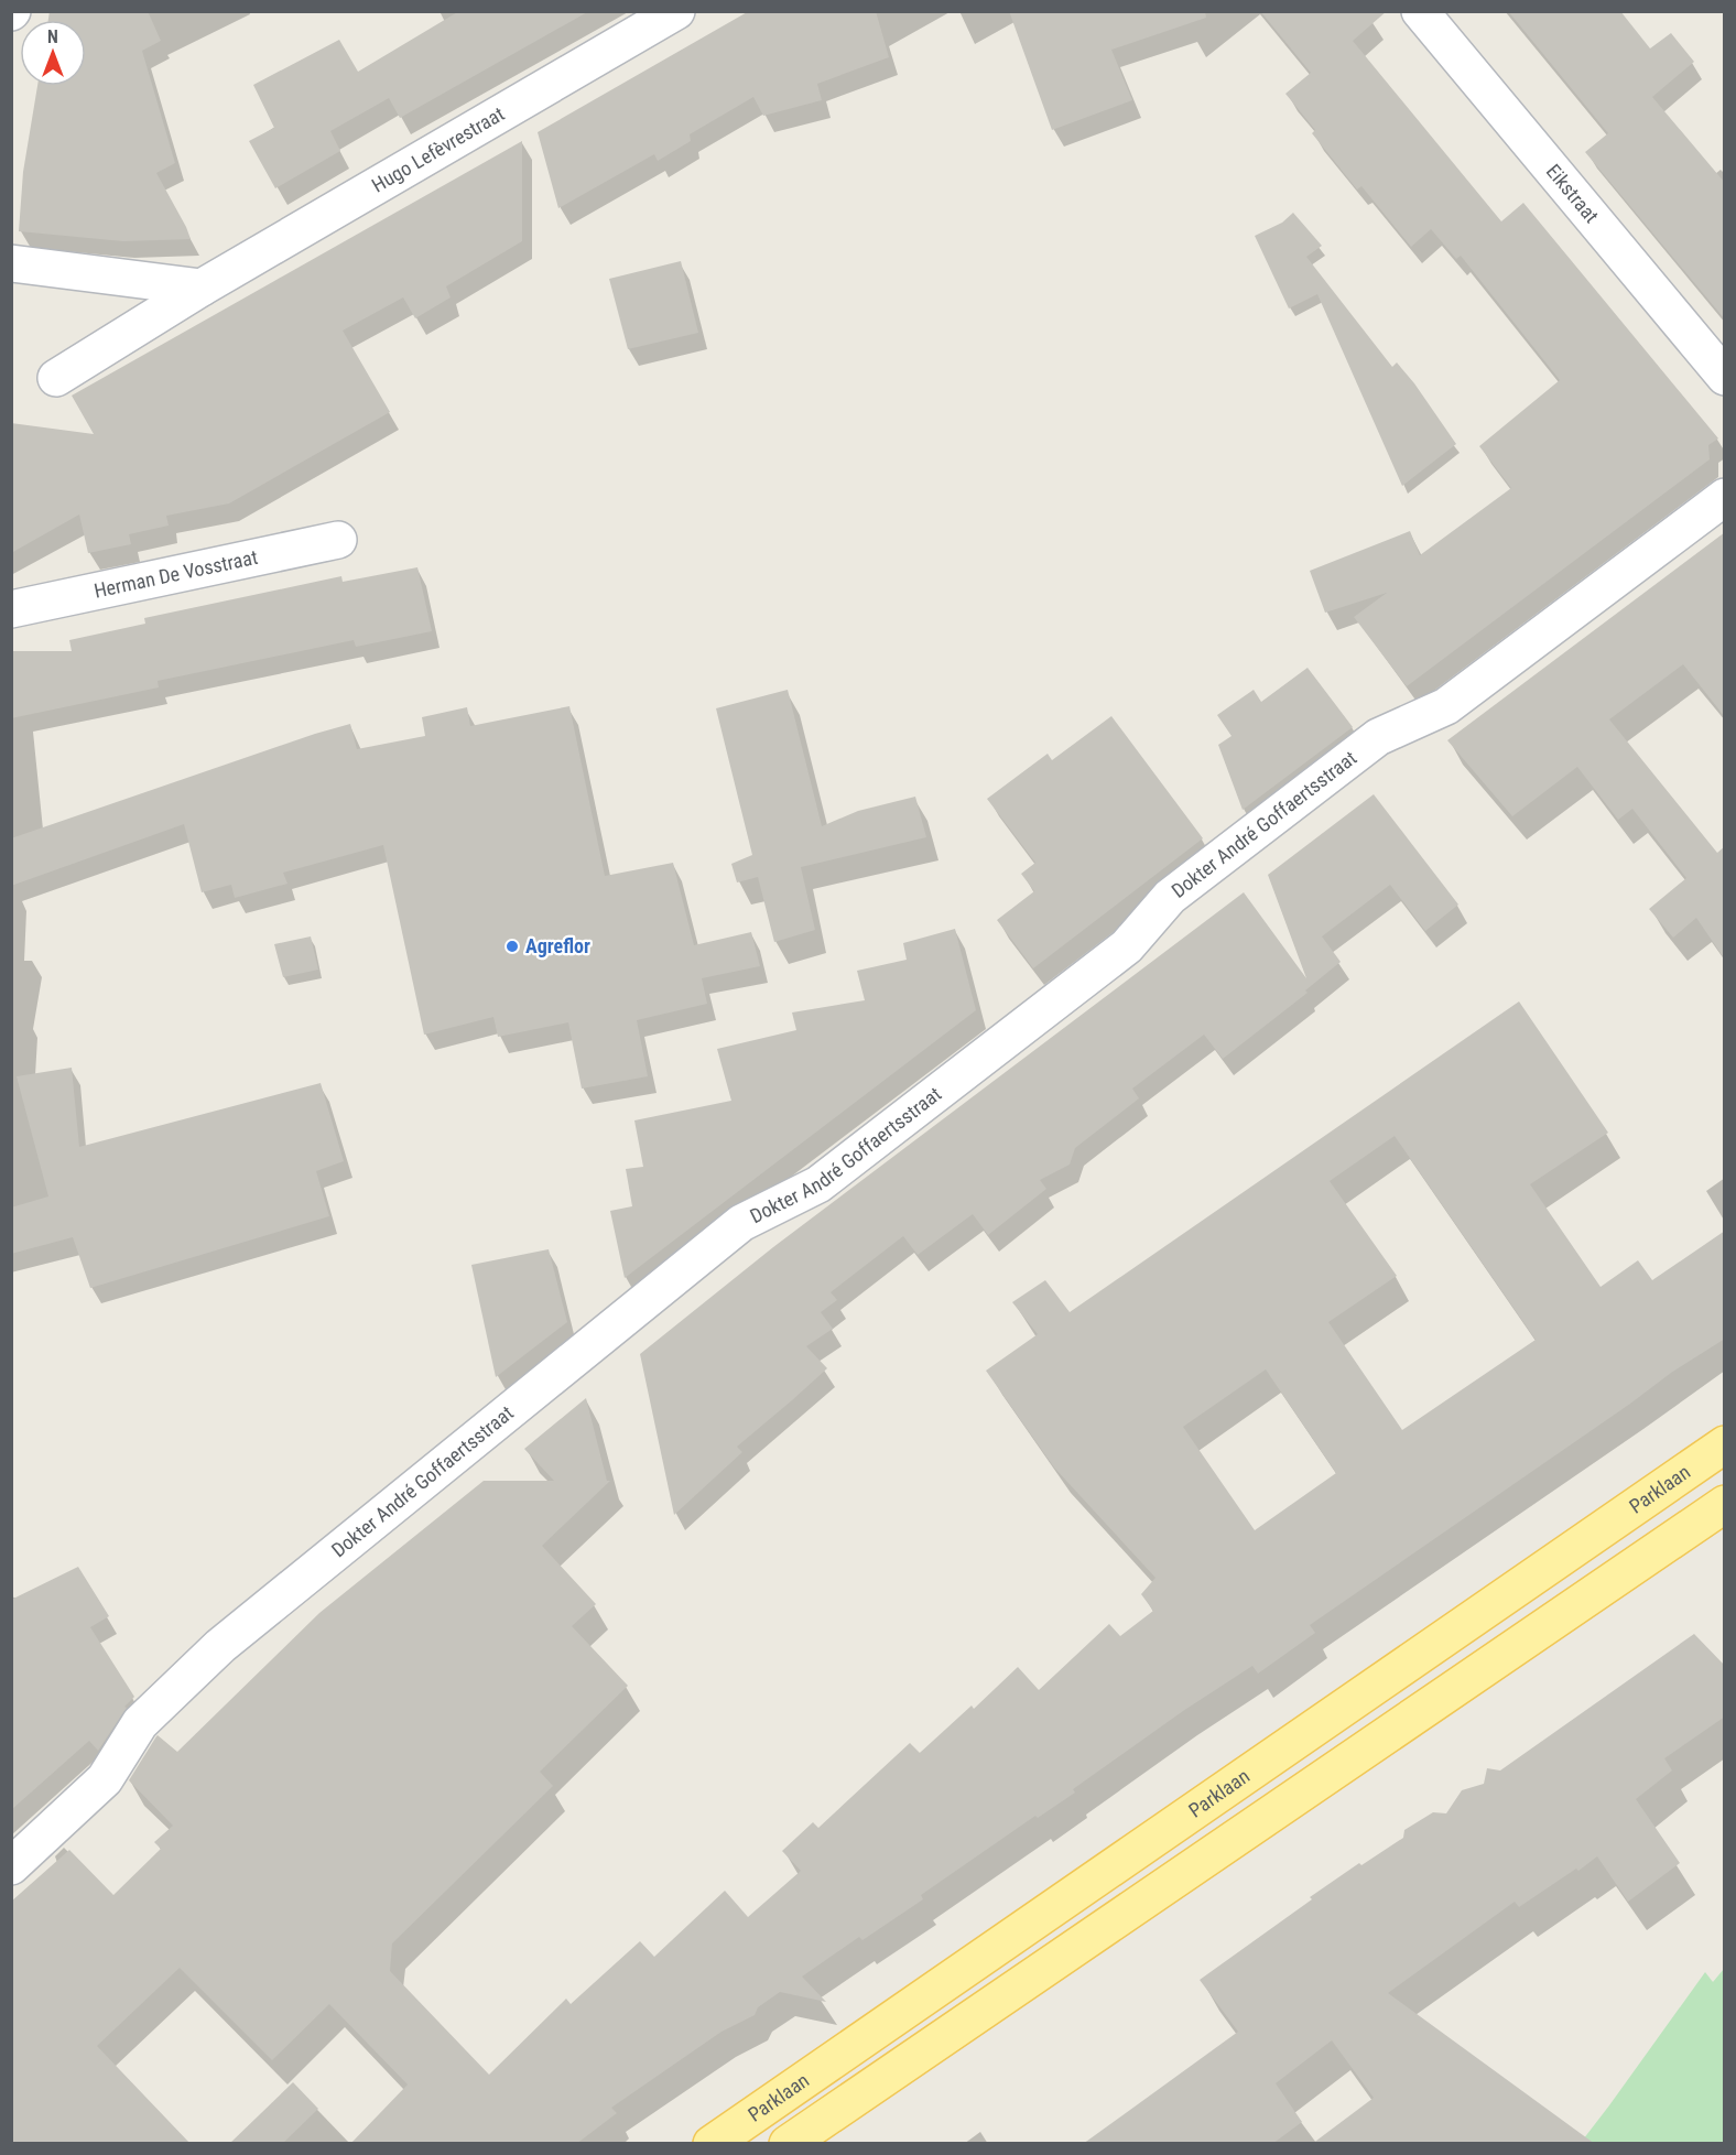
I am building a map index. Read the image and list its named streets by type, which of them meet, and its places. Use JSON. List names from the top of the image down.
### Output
{
  "streets": {
    "main road": ["Parklaan"],
    "street": [
      "Hugo Lefèvrestraat",
      "Eikstraat",
      "Herman De Vosstraat",
      "Dokter André Goffaertsstraat"
    ]
  },
  "places": ["Agreflor"],
  "north": "top"
}
